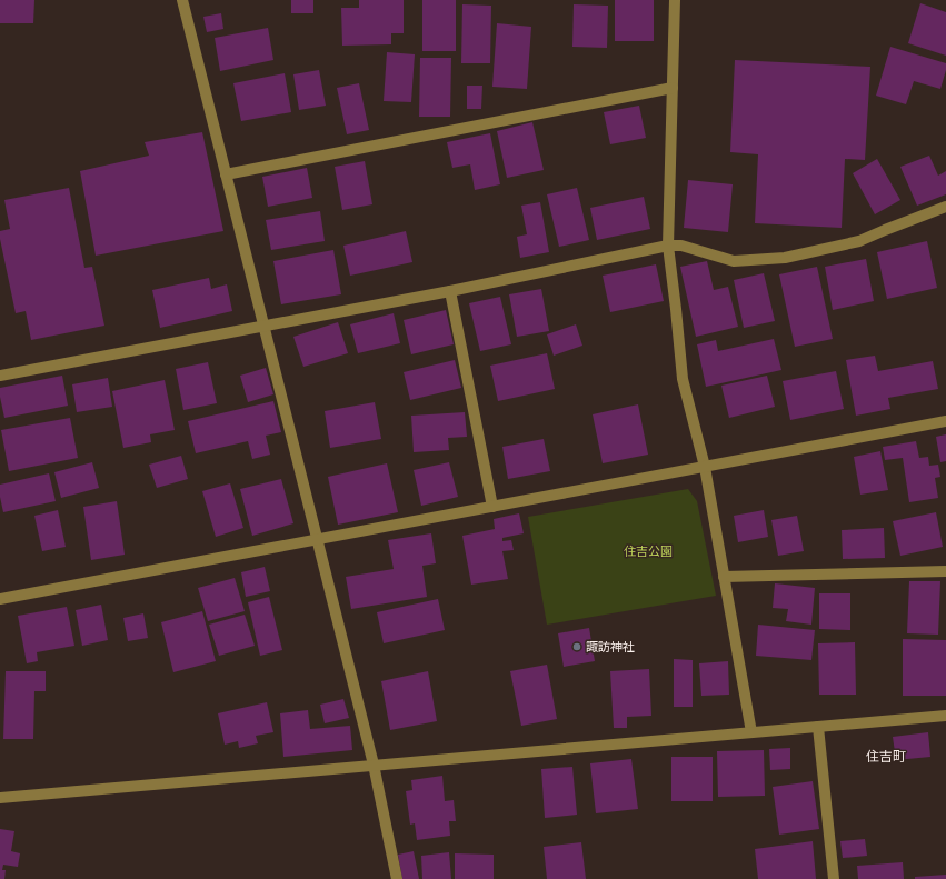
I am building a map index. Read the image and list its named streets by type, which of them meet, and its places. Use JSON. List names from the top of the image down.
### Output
{
  "districts": ["住吉町"],
  "parks": ["住吉公園"],
  "places": ["諏訪神社"]
}
